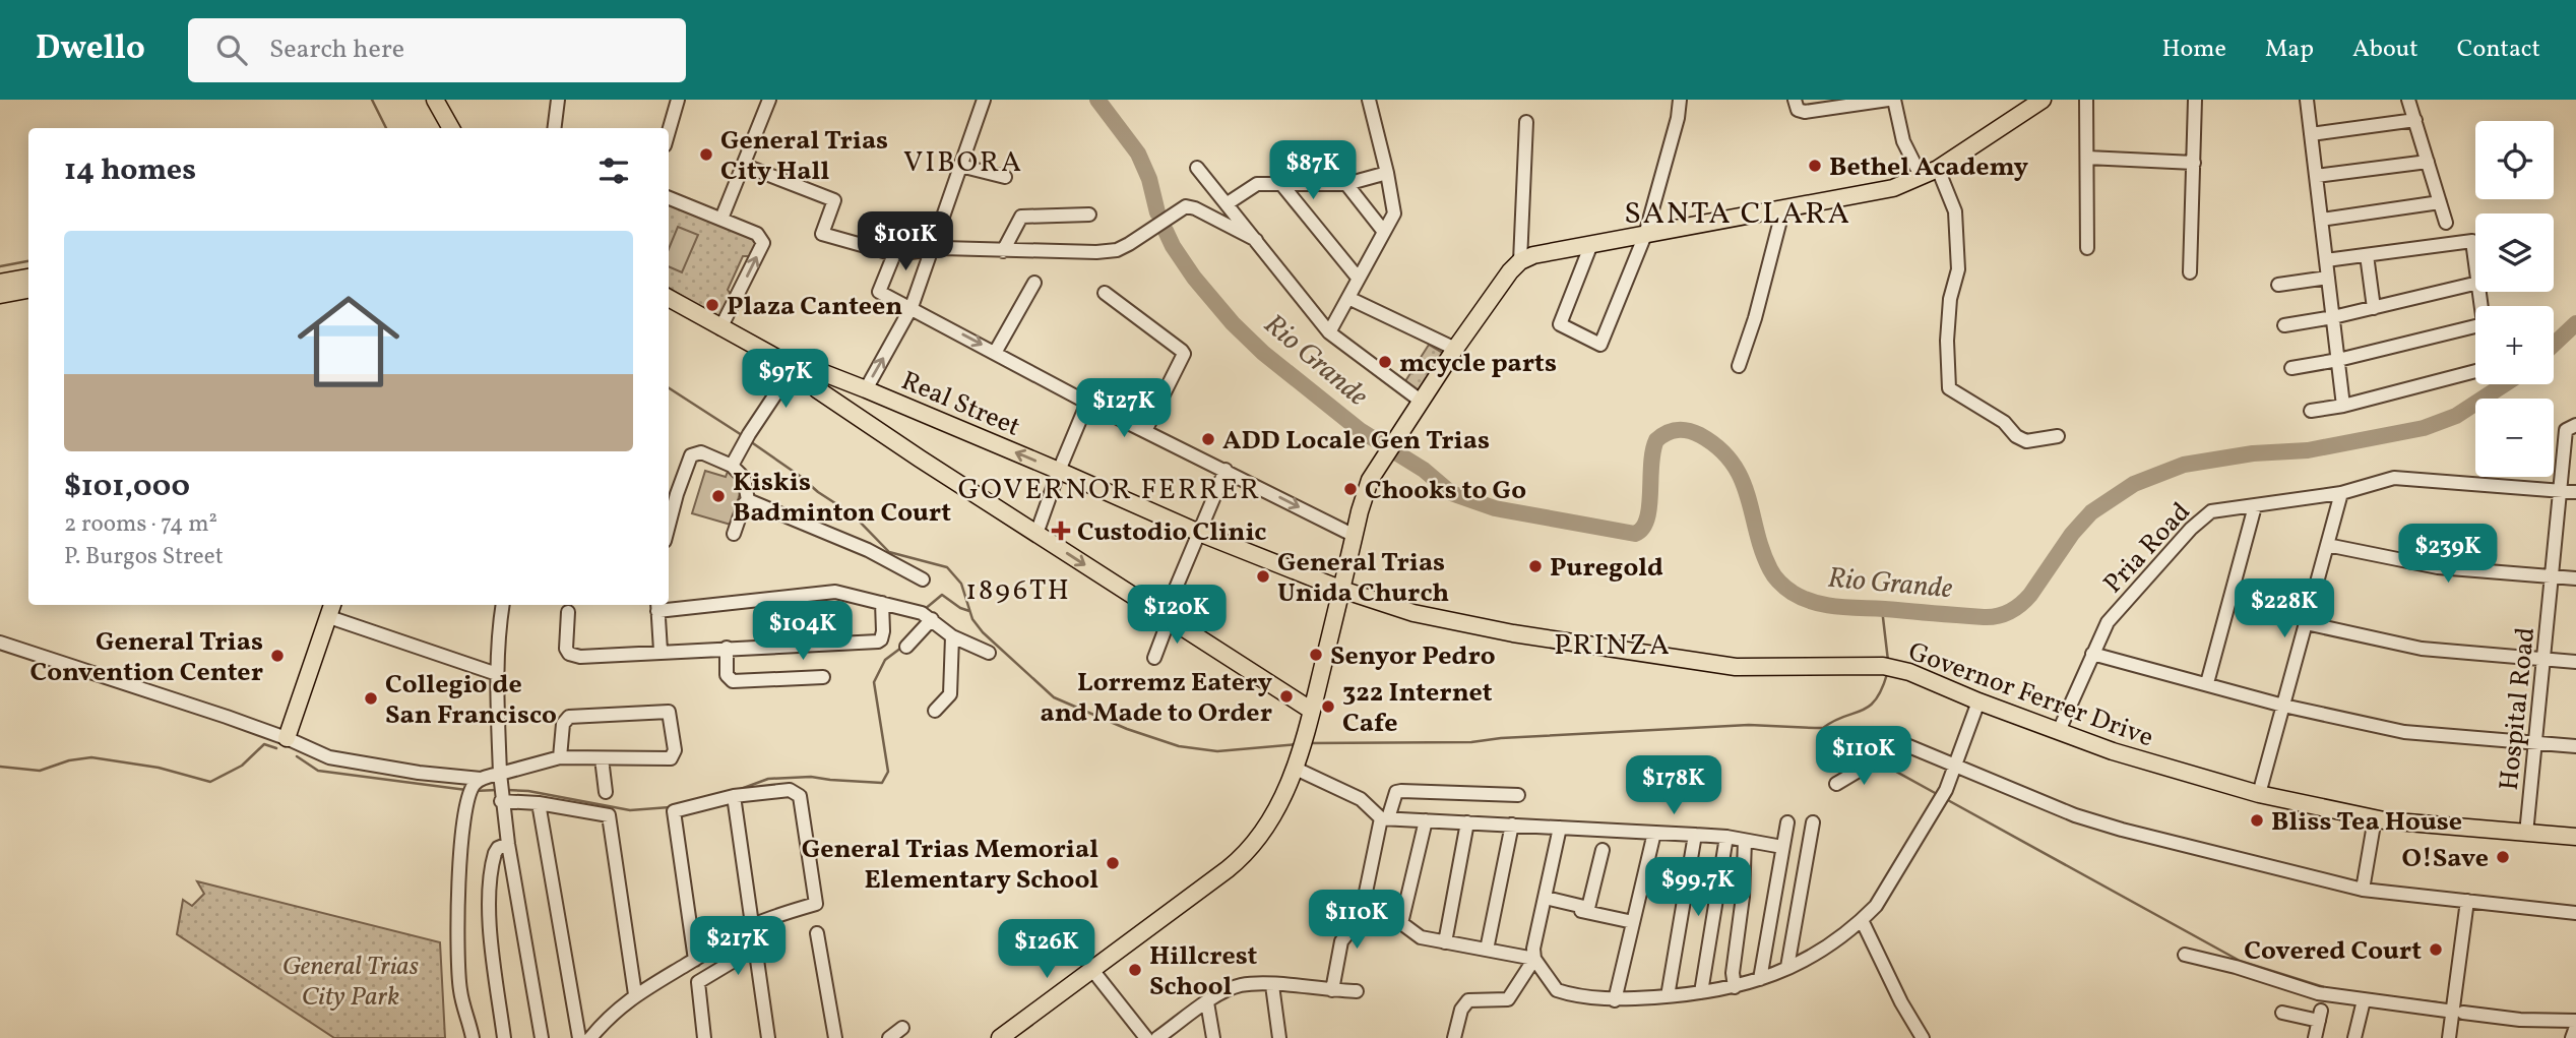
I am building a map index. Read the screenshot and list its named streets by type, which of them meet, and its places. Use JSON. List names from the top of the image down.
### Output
{
  "streets": {
    "main road": ["Real Street", "Governor Ferrer Drive"],
    "street": ["Pria Road", "Hospital Road"]
  },
  "crossings": [
    ["Real Street", "Governor Ferrer Drive"],
    ["Pria Road", "Governor Ferrer Drive"],
    ["Pria Road", "Hospital Road"],
    ["Governor Ferrer Drive", "Hospital Road"]
  ],
  "districts": [
    "VIBORA",
    "SANTA CLARA",
    "GOVERNOR FERRER",
    "1896TH",
    "PRINZA"
  ],
  "water": ["Rio Grande"],
  "parks": ["General Trias City Park"],
  "places": {
    "other": [
      "General Trias City Hall",
      "Bethel Academy",
      "Plaza Canteen",
      "mcycle parts",
      "ADD Locale Gen Trias",
      "Chooks to Go",
      "Kiskis Badminton Court",
      "Puregold",
      "General Trias Unida Church",
      "Senyor Pedro",
      "General Trias Convention Center",
      "Lorremz Eatery and Made to Order",
      "Collegio de San Francisco",
      "322 Internet Cafe",
      "Bliss Tea House",
      "O!Save",
      "General Trias Memorial Elementary School",
      "Covered Court",
      "Hillcrest School"
    ],
    "health": ["Custodio Clinic"]
  },
  "page": {
    "header": "Dwello",
    "search": "Search here",
    "nav": [
      "Home",
      "Map",
      "About",
      "Contact"
    ],
    "map_buttons": ["+", "−"],
    "heading": "14 homes",
    "price": [
      "$87K",
      "$101K",
      "$97K",
      "$127K",
      "$239K",
      "$228K",
      "$120K",
      "$104K",
      "$110K",
      "$178K",
      "$99.7K",
      "$110K",
      "$217K",
      "$126K"
    ],
    "list": [
      {
        "name": "$101,000",
        "note": "2 rooms · 74 m² · P. Burgos Street"
      }
    ]
  }
}
